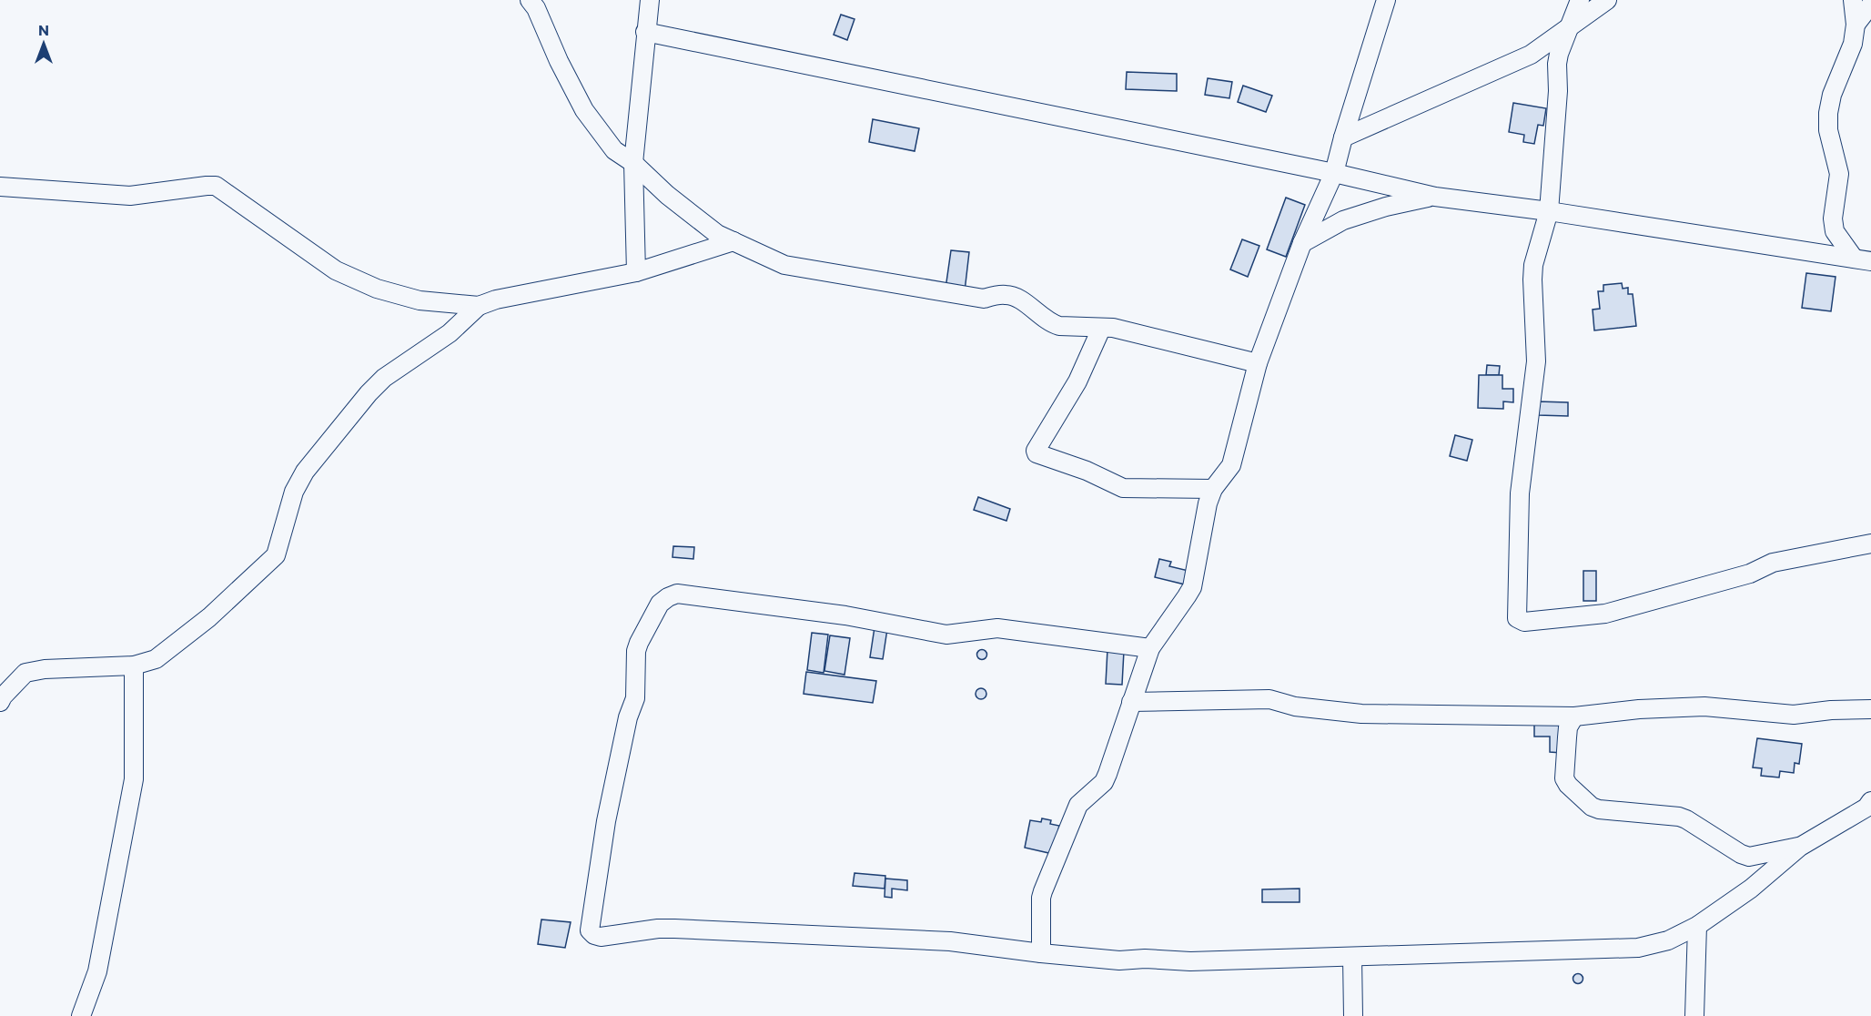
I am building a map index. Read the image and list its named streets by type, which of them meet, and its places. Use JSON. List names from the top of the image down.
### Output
{
  "north": "top"
}
